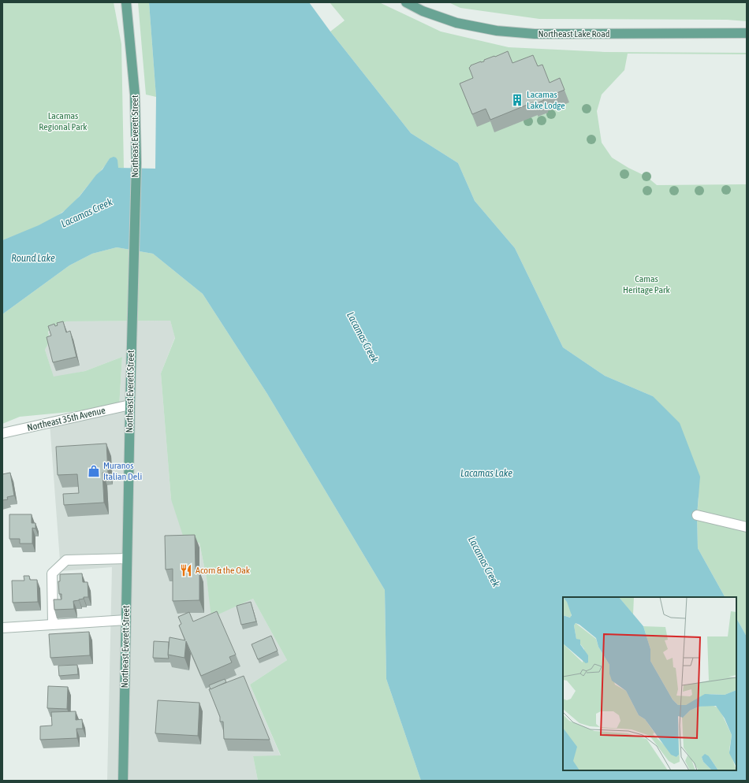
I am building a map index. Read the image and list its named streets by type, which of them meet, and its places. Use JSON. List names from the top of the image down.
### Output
{
  "streets": {
    "main road": ["Northeast Lake Road", "Northeast Everett Street"],
    "street": ["Northeast 35th Avenue"]
  },
  "crossings": [
    ["Northeast Everett Street", "Northeast 35th Avenue"]
  ],
  "water": ["Lacamas Creek", "Round Lake", "Lacamas Lake"],
  "parks": ["Lacamas Regional Park", "Camas Heritage Park"],
  "places": {
    "building": ["Lacamas Lake Lodge"],
    "shop": ["Muranos Italian Deli"],
    "restaurant": ["Acorn & the Oak"]
  }
}
